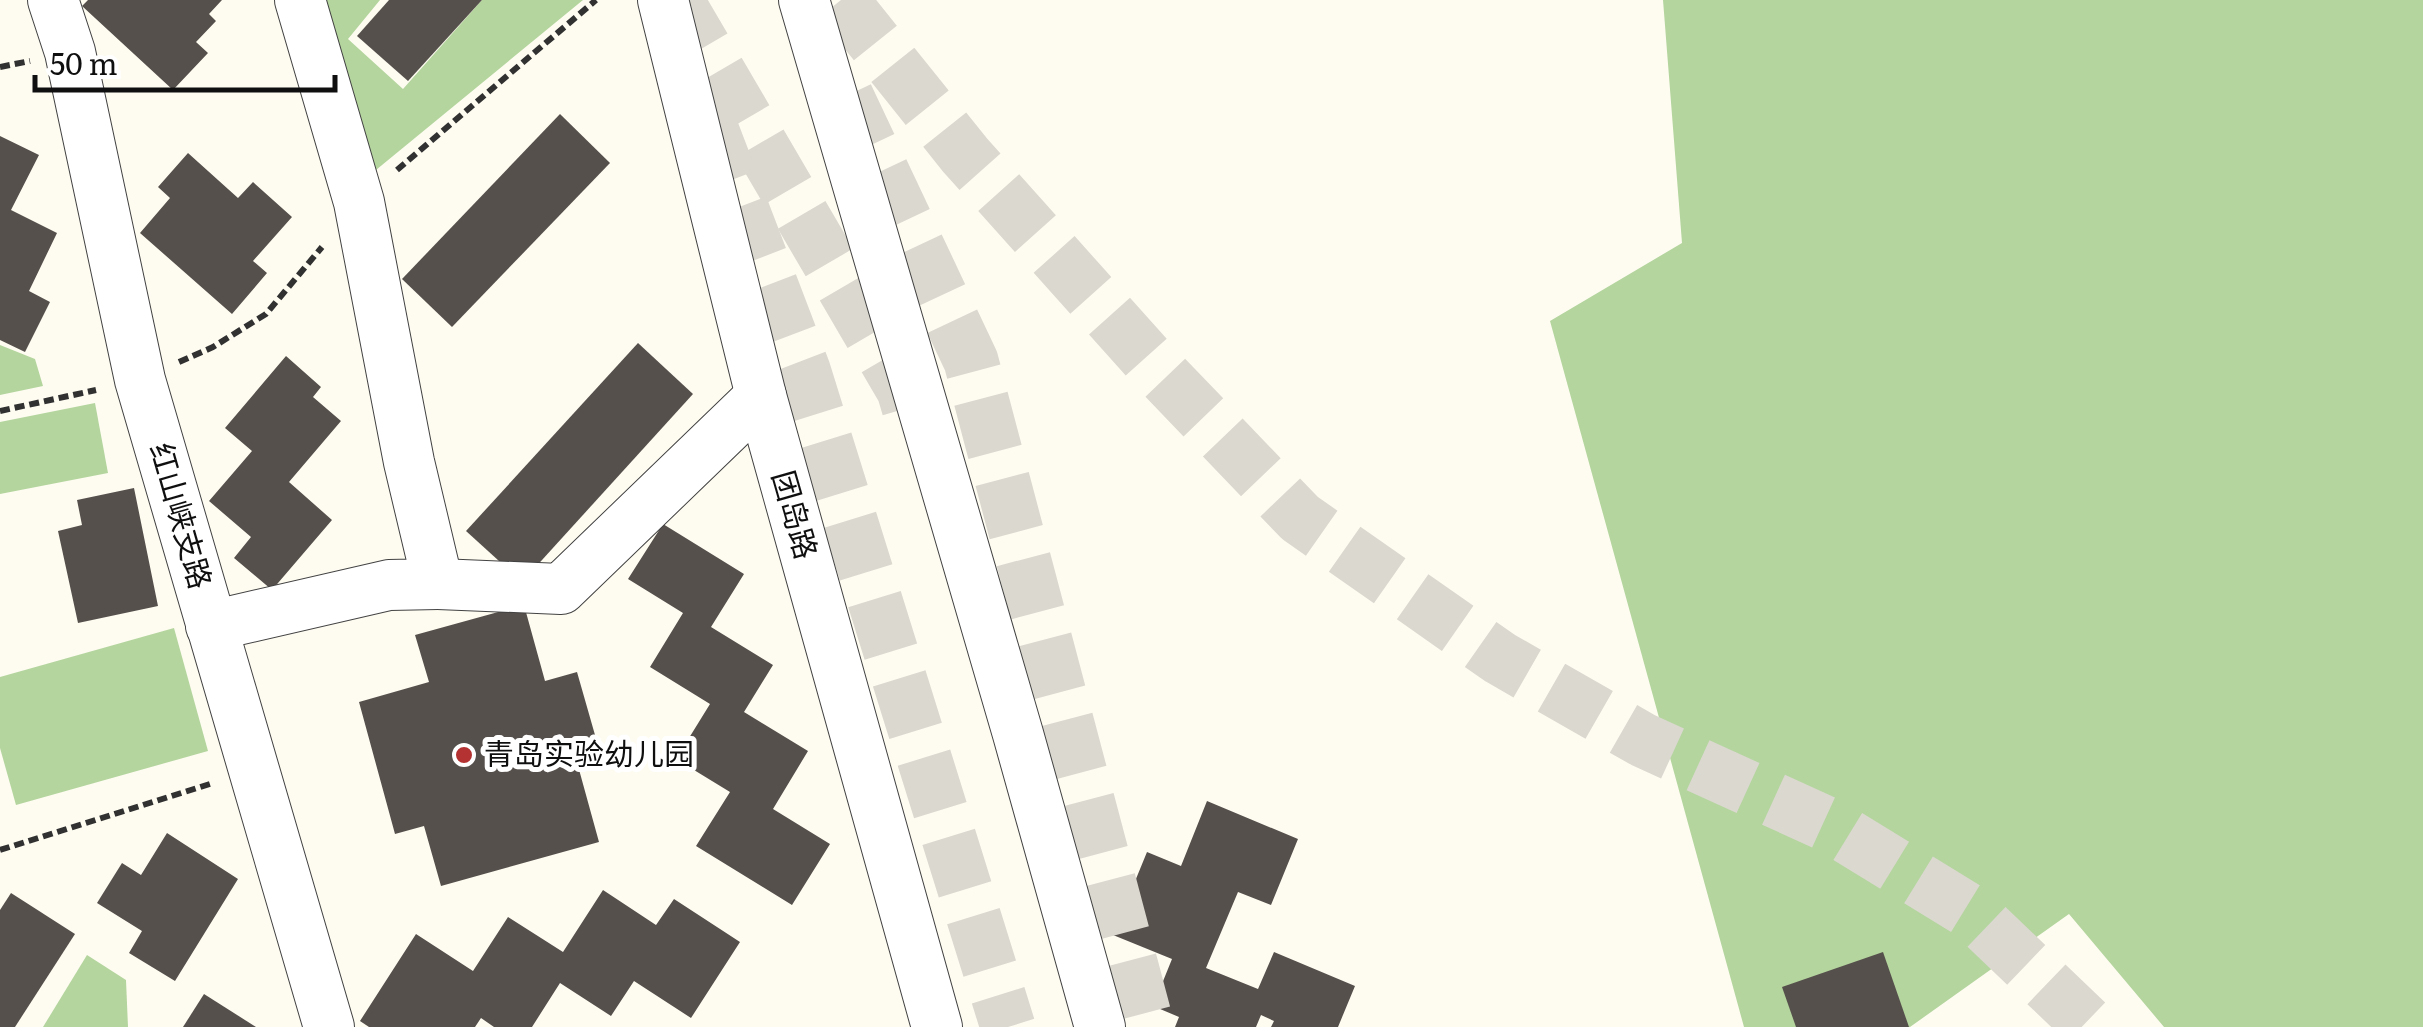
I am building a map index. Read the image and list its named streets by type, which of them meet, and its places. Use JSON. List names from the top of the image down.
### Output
{
  "streets": {
    "street": ["团岛路", "红山峡支路"]
  },
  "places": ["青岛实验幼儿园"],
  "scale_bar": "50 m"
}
